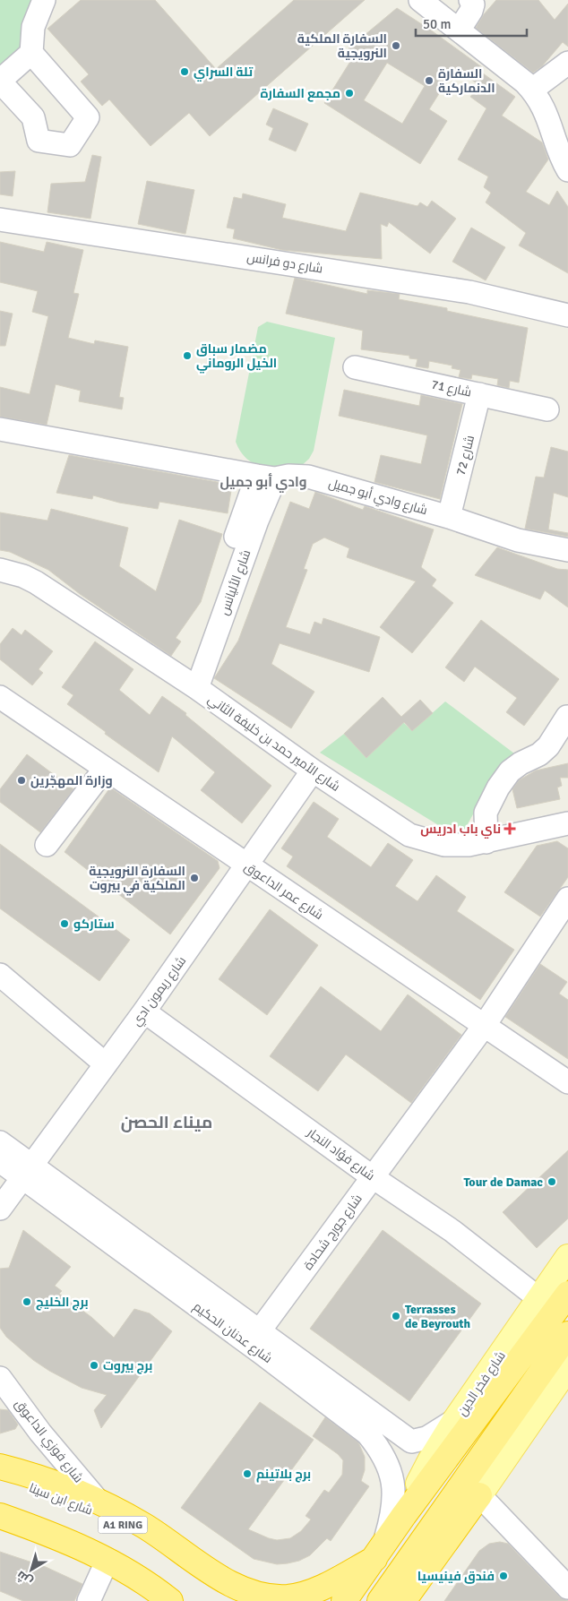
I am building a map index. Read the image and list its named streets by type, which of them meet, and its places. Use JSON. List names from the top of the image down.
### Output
{
  "streets": {
    "highway": ["شارع ابن سينا", "A1 RING"],
    "main road": ["شارع فخر الدين"],
    "street": [
      "شارع دو فرانس",
      "شارع 71",
      "شارع 72",
      "شارع وادي أبو جميل",
      "شارع الأليانس",
      "شارع الأمير حمد بن خليفة الثاني",
      "شارع عمر الداعوق",
      "شارع ريمون ادي",
      "شارع فؤاد النجار",
      "شارع جورج شحادة",
      "شارع عدنان الحكيم",
      "شارع فوزي الداعوق"
    ]
  },
  "crossings": [
    ["شارع 71", "شارع 72"],
    ["شارع 72", "شارع وادي أبو جميل"],
    ["شارع وادي أبو جميل", "شارع الأليانس"],
    ["شارع الأليانس", "شارع الأمير حمد بن خليفة الثاني"],
    ["شارع الأمير حمد بن خليفة الثاني", "شارع ريمون ادي"],
    ["شارع عمر الداعوق", "شارع ريمون ادي"],
    ["شارع عمر الداعوق", "شارع جورج شحادة"],
    ["شارع ريمون ادي", "شارع فؤاد النجار"],
    ["شارع ريمون ادي", "شارع عدنان الحكيم"],
    ["شارع فؤاد النجار", "شارع جورج شحادة"],
    ["شارع فؤاد النجار", "شارع فخر الدين"],
    ["شارع جورج شحادة", "شارع عدنان الحكيم"],
    ["شارع عدنان الحكيم", "شارع فخر الدين"]
  ],
  "districts": ["وادي أبو جميل", "ميناء الحصن"],
  "places": {
    "other": [
      "السفارة الملكية النرويجية",
      "تلة السراي",
      "السفارة الدنماركية",
      "مجمع السفارة",
      "مضمار سباق الخيل الروماني",
      "وزارة المهجّرين",
      "السفارة النرويجية الملكية في بيروت",
      "ستاركو",
      "Tour de Damac",
      "برج الخليج",
      "Terrasses de Beyrouth",
      "برج بيروت",
      "برج بلاتينم",
      "فندق فينيسيا"
    ],
    "health": ["ناي باب ادريس"]
  },
  "scale_bar": "50 m",
  "north": "bottom left"
}
